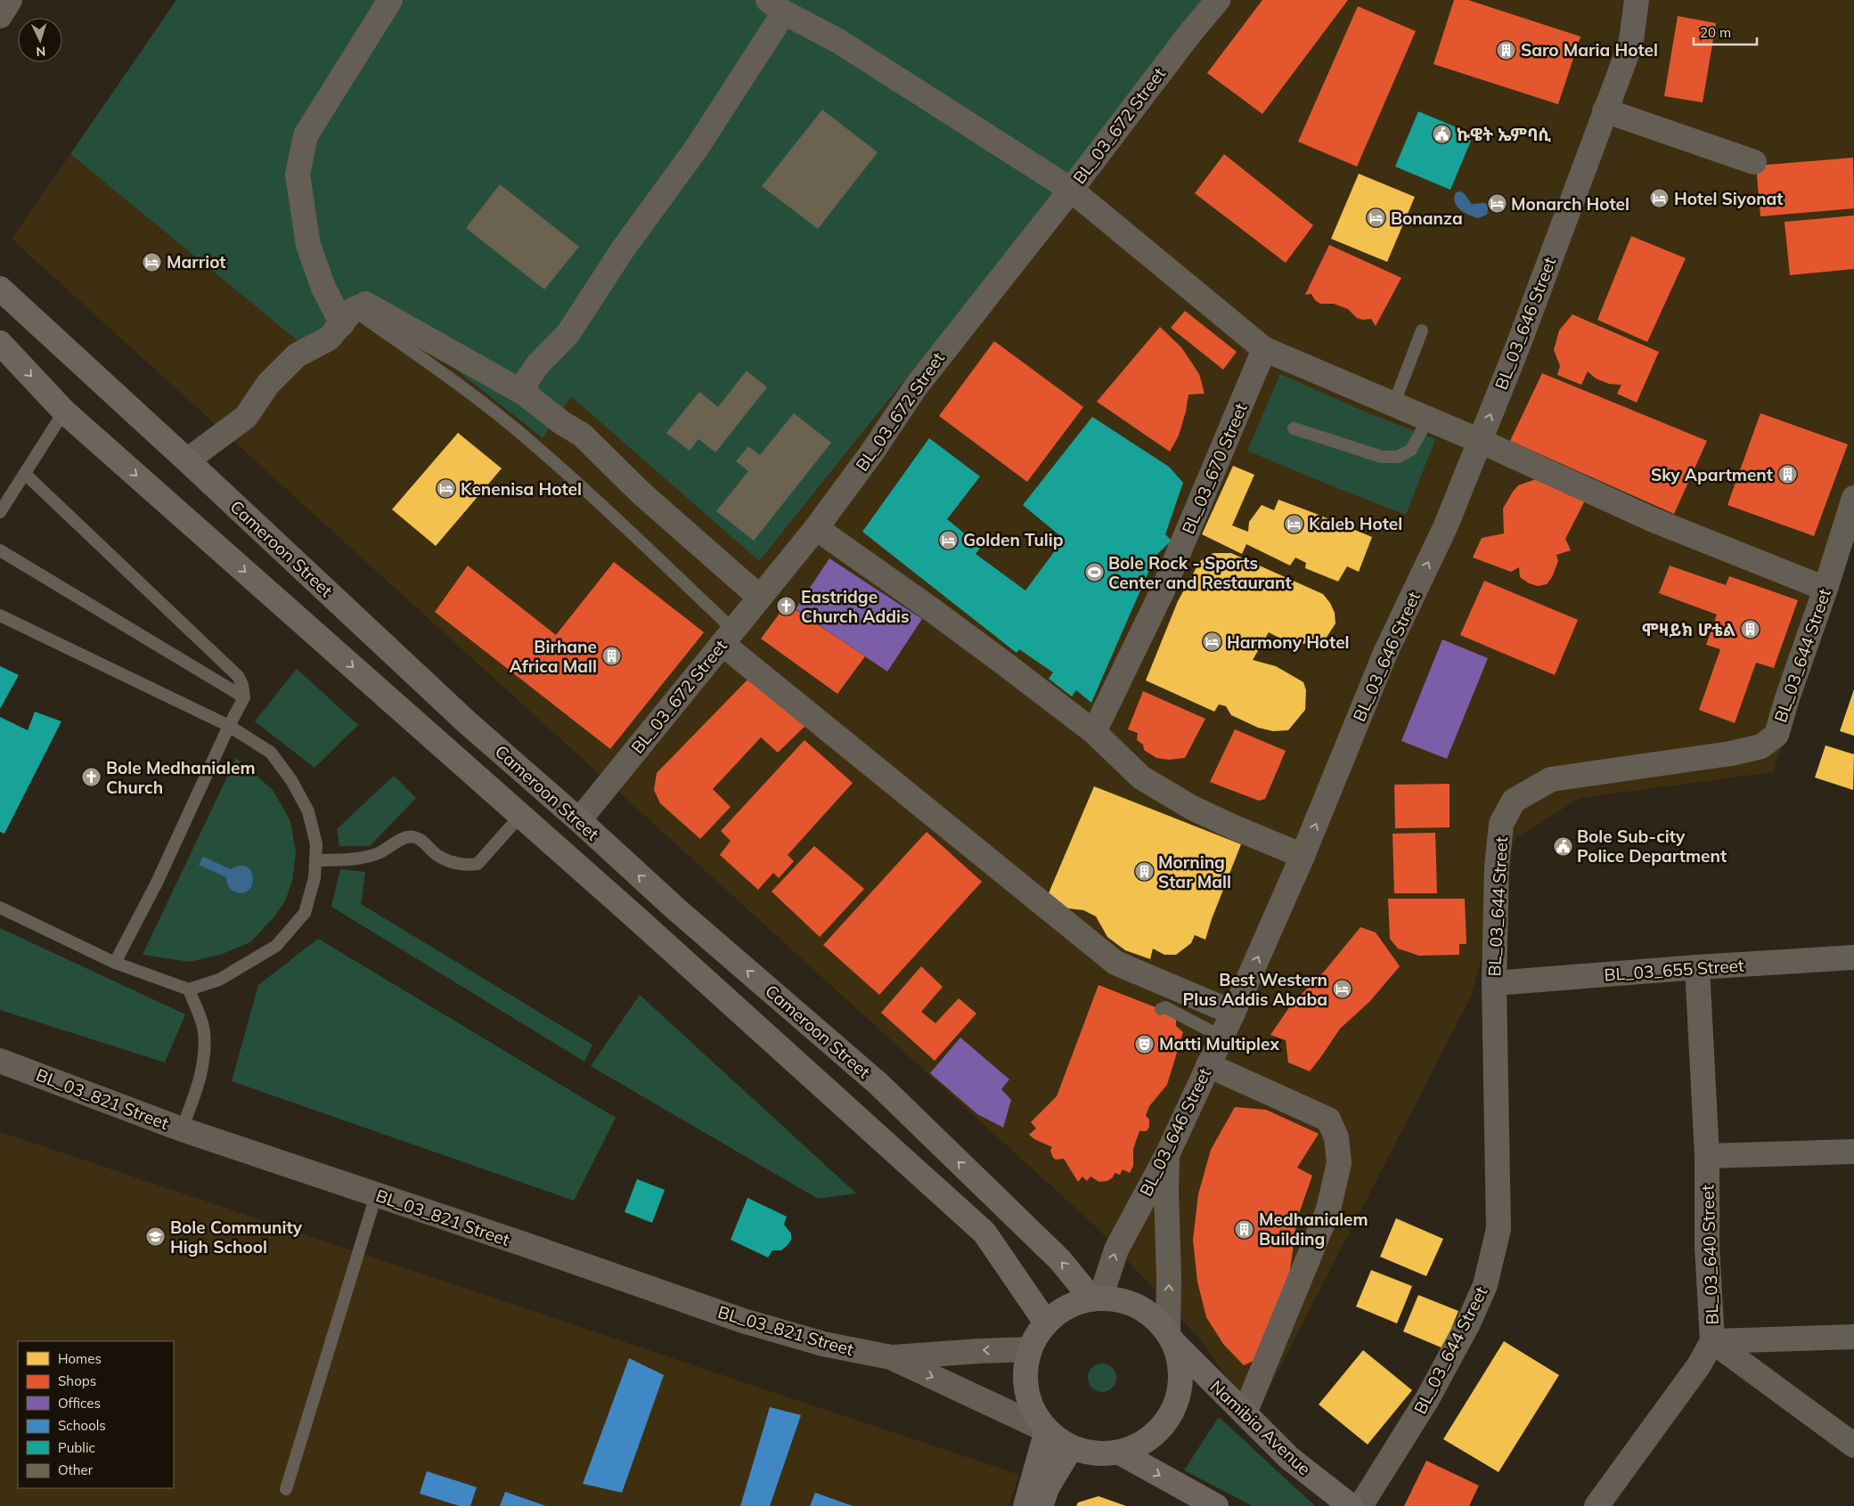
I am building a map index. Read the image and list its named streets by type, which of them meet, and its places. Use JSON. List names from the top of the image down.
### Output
{
  "streets": {
    "main road": ["Cameroon Street", "Namibia Avenue"],
    "street": [
      "BL_03_672 Street",
      "BL_03_646 Street",
      "BL_03_670 Street",
      "BL_03_644 Street",
      "BL_03_655 Street",
      "BL_03_821 Street",
      "BL_03_640 Street"
    ]
  },
  "crossings": [
    ["BL_03_672 Street", "Cameroon Street"],
    ["BL_03_646 Street", "Cameroon Street"],
    ["BL_03_646 Street", "Namibia Avenue"],
    ["Cameroon Street", "Namibia Avenue"],
    ["BL_03_644 Street", "BL_03_655 Street"],
    ["BL_03_655 Street", "BL_03_640 Street"]
  ],
  "one_way": ["BL_03_646 Street"],
  "places": {
    "building": [
      "Saro Maria Hotel",
      "Sky Apartment",
      "ሞዛይክ ሆቴል",
      "Birhane Africa Mall",
      "Morning Star Mall",
      "Medhanialem Building"
    ],
    "public building": ["ኩዌት ኤምባሲ", "Bole Sub-city Police Department"],
    "hotel": [
      "Hotel Siyonat",
      "Monarch Hotel",
      "Bonanza",
      "Marriot",
      "Kenenisa Hotel",
      "Kaleb Hotel",
      "Golden Tulip",
      "Harmony Hotel",
      "Best Western Plus Addis Ababa"
    ],
    "sports": ["Bole Rock - Sports Center and Restaurant"],
    "church": ["Eastridge Church Addis", "Bole Medhanialem Church"],
    "theatre": ["Matti Multiplex"],
    "school or university": ["Bole Community High School"]
  },
  "legend": [
    "Homes",
    "Shops",
    "Offices",
    "Schools",
    "Public",
    "Other"
  ],
  "scale_bar": "20 m",
  "north": "bottom"
}
